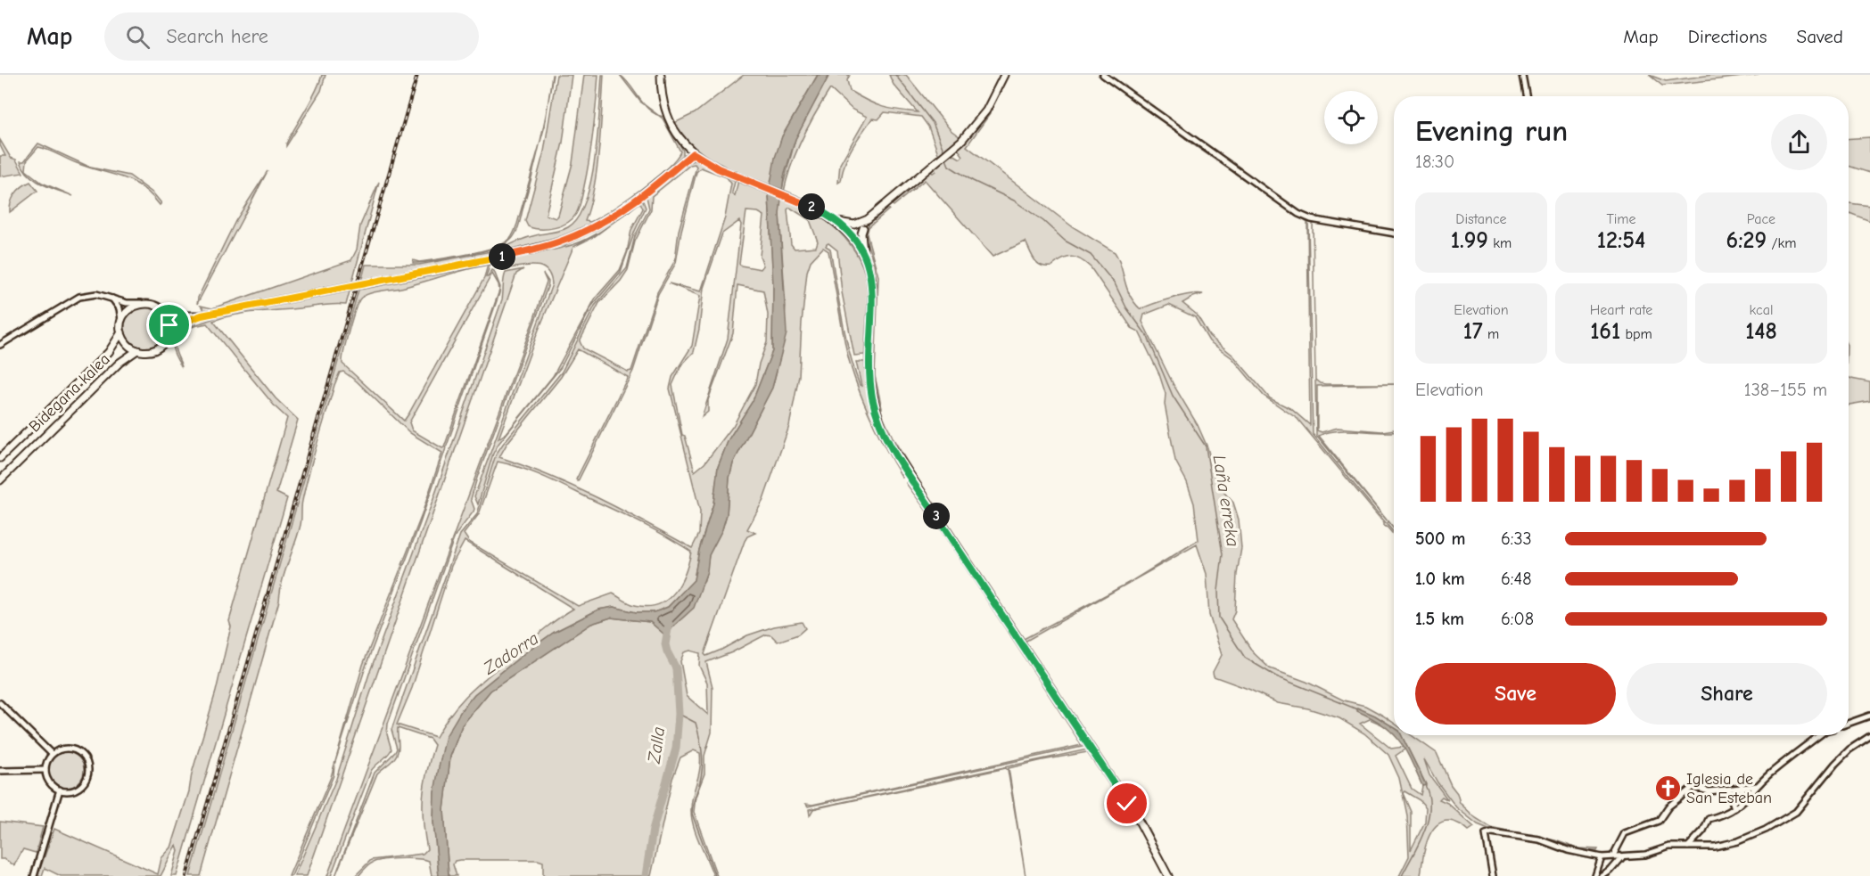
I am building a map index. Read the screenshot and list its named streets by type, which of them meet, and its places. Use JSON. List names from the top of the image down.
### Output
{
  "streets": {
    "street": ["Bidegana kalea"]
  },
  "water": ["Laña erreka", "Zadorra", "Zalla"],
  "places": {
    "church": ["Iglesia de San Esteban"]
  },
  "page": {
    "header": "Map",
    "search": "Search here",
    "nav": ["Map", "Directions", "Saved"],
    "heading": ["Evening run", "18:30"],
    "stats": [
      ["Distance", "1.99 km"],
      ["Time", "12:54"],
      ["Pace", "6:29 /km"],
      ["Elevation", "17 m"],
      ["Heart rate", "161 bpm"],
      ["kcal", "148"]
    ],
    "pins": ["2", "1", "3"],
    "chart": ["Elevation", "138–155 m"],
    "list": [
      {
        "name": "500 m",
        "note": "6:33"
      },
      {
        "name": "1.0 km",
        "note": "6:48"
      },
      {
        "name": "1.5 km",
        "note": "6:08"
      }
    ],
    "buttons": ["Save", "Share"]
  }
}
